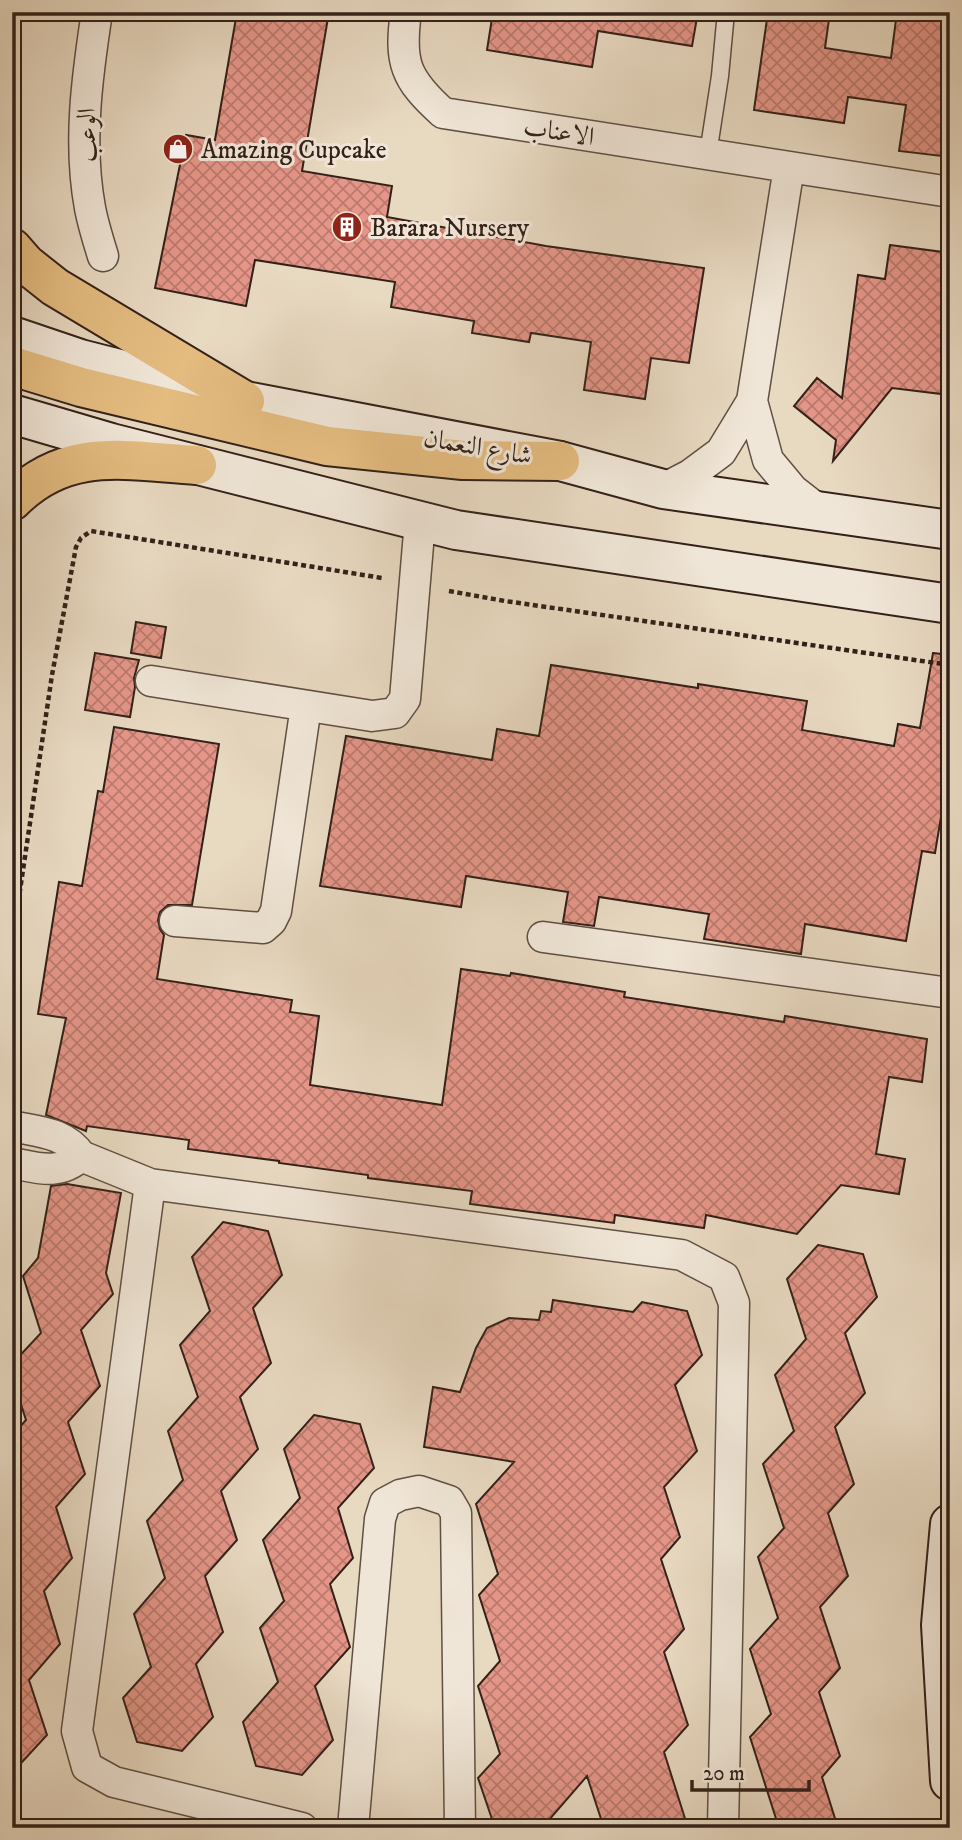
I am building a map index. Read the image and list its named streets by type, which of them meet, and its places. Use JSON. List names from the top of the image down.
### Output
{
  "streets": {
    "street": ["الاعناب", "الوعب", "شارع النعمان"]
  },
  "places": {
    "shop": ["Amazing Cupcake"],
    "building": ["Barara Nursery"]
  },
  "scale_bar": "20 m"
}
